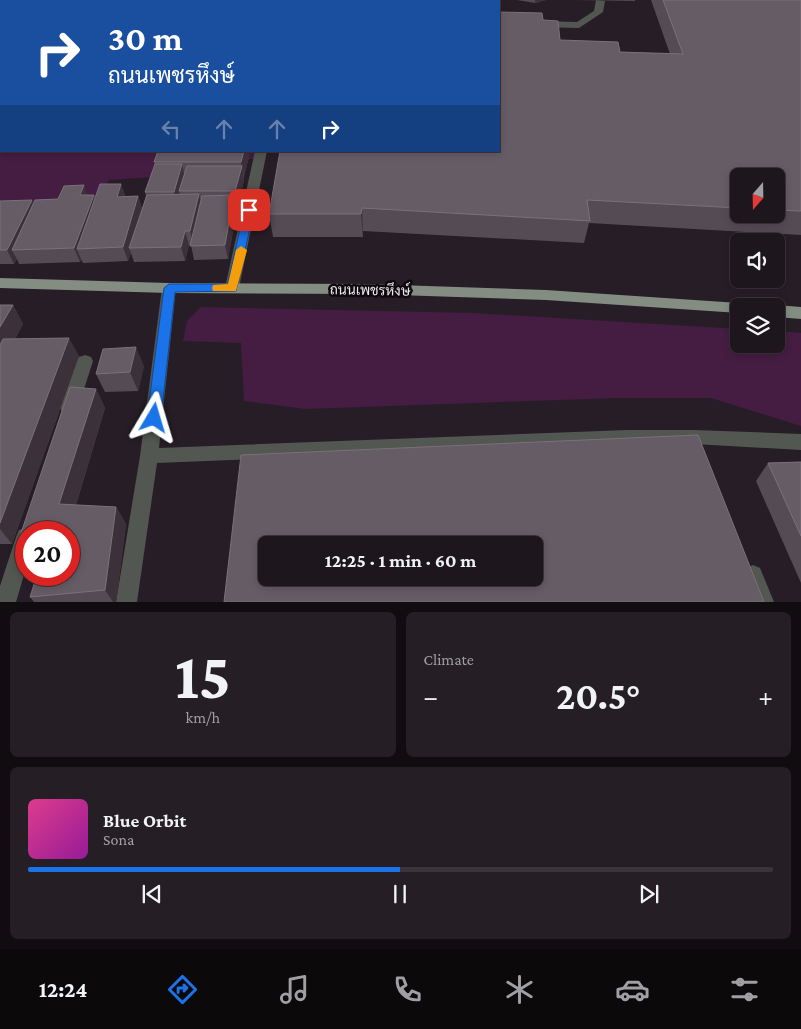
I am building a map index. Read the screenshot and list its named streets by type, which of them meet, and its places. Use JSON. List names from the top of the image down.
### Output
{
  "streets": {
    "main road": ["ถนนเพชรหึงษ์"]
  },
  "north": "bottom",
  "page": {
    "turn": ["30 m", "ถนนเพชรหึงษ์"],
    "limit": "20",
    "trip": "12:25 · 1 min · 60 m",
    "tile": [
      ["15", "km/h"],
      "Climate"
    ],
    "heat": ["−", "20.5°", "+"],
    "song": ["Blue Orbit", "Sona"],
    "tabs": "12:24"
  }
}
